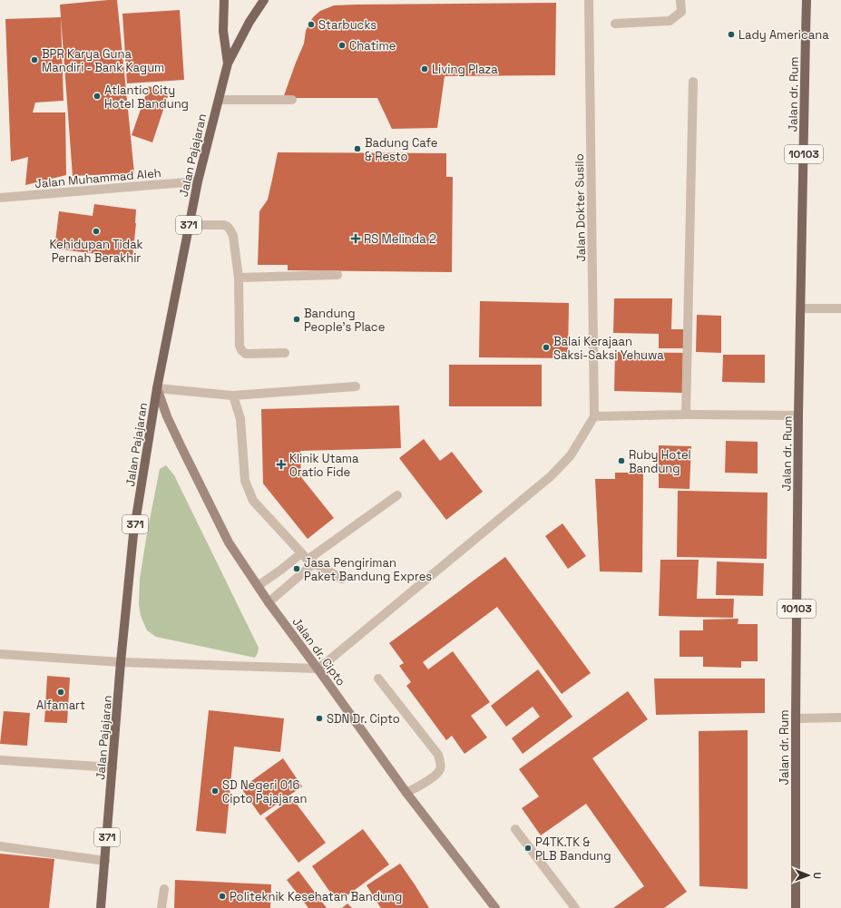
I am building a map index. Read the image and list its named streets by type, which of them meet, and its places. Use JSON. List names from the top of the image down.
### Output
{
  "streets": {
    "main road": [
      "Jalan dr. Rum",
      "10103",
      "Jalan Pajajaran",
      "371",
      "Jalan dr. Cipto"
    ],
    "street": ["Jalan Muhammad Aleh", "Jalan Dokter Susilo"]
  },
  "crossings": [
    ["Jalan Pajajaran", "Jalan Muhammad Aleh"],
    ["Jalan Pajajaran", "Jalan dr. Cipto"]
  ],
  "places": {
    "other": [
      "Starbucks",
      "Lady Americana",
      "Chatime",
      "BPR Karya Guna Mandiri - Bank Kagum",
      "Living Plaza",
      "Atlantic City Hotel Bandung",
      "Badung Cafe & Resto",
      "Kehidupan Tidak Pernah Berakhir",
      "Bandung People's Place",
      "Balai Kerajaan Saksi-Saksi Yehuwa",
      "Ruby Hotel Bandung",
      "Jasa Pengiriman Paket Bandung Expres",
      "Alfamart",
      "SDN Dr. Cipto",
      "SD Negeri 016 Cipto Pajajaran",
      "P4TK.TK & PLB Bandung",
      "Politeknik Kesehatan Bandung"
    ],
    "health": ["RS Melinda 2", "Klinik Utama Oratio Fide"]
  },
  "north": "right"
}
